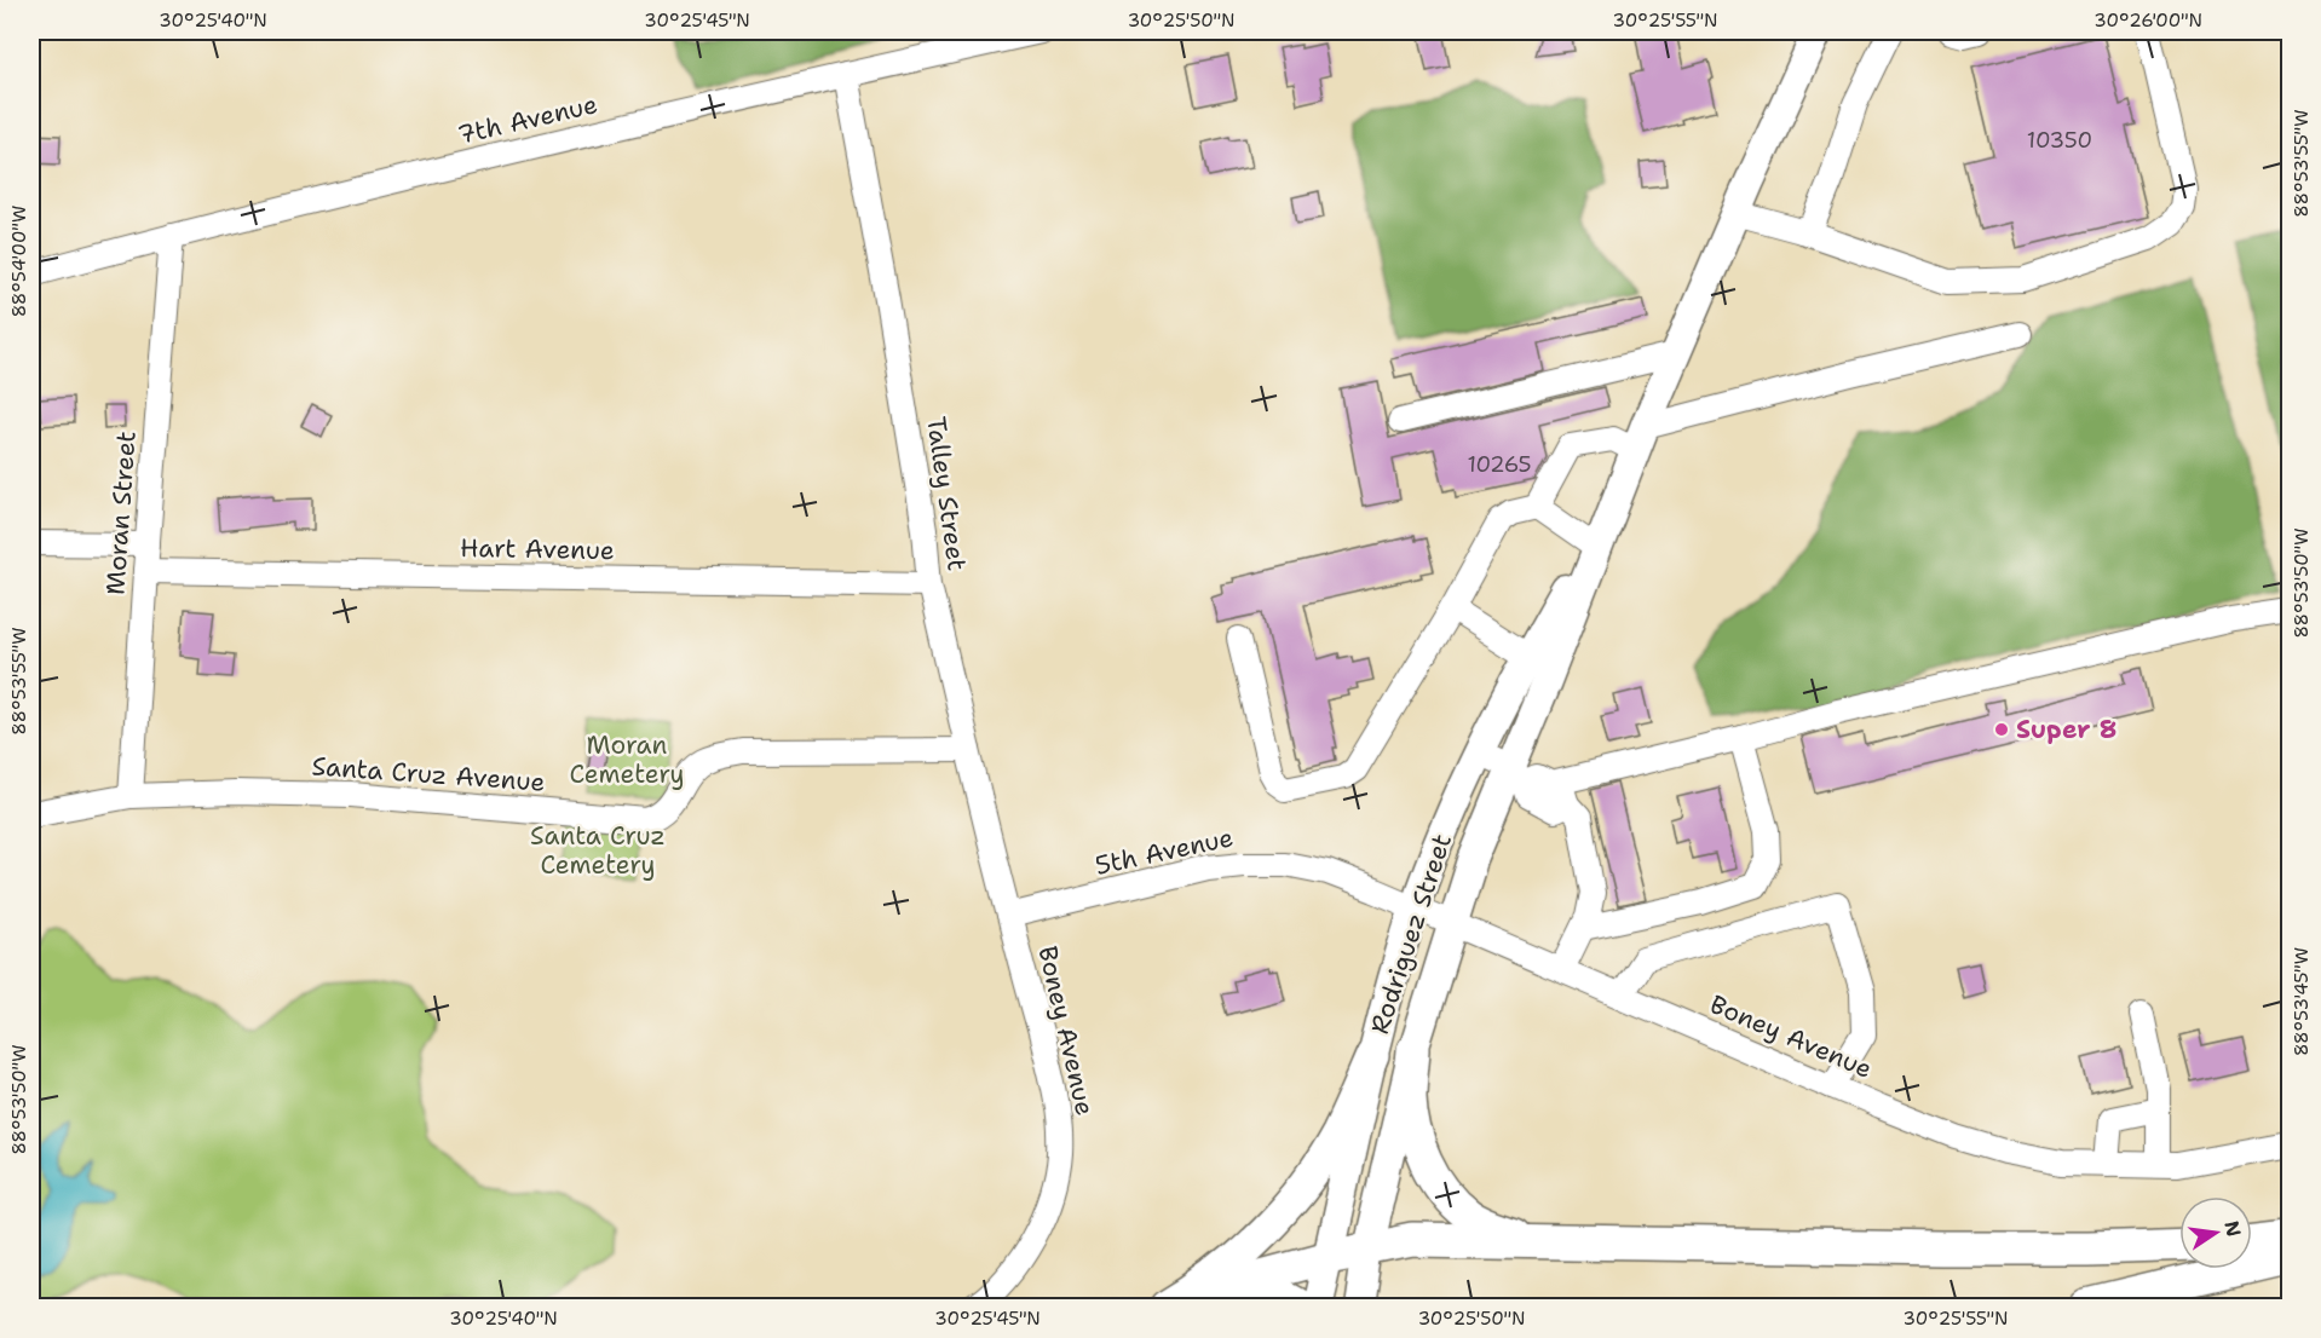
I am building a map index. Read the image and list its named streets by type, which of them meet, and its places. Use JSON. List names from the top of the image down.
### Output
{
  "streets": {
    "main road": ["Rodriguez Street"],
    "street": [
      "7th Avenue",
      "Talley Street",
      "Moran Street",
      "Hart Avenue",
      "Santa Cruz Avenue",
      "5th Avenue",
      "Boney Avenue"
    ]
  },
  "crossings": [
    ["7th Avenue", "Talley Street"],
    ["7th Avenue", "Moran Street"],
    ["Talley Street", "Hart Avenue"],
    ["Talley Street", "Santa Cruz Avenue"],
    ["Talley Street", "5th Avenue"],
    ["Talley Street", "Boney Avenue"],
    ["Moran Street", "Hart Avenue"],
    ["Moran Street", "Santa Cruz Avenue"],
    ["5th Avenue", "Rodriguez Street"],
    ["5th Avenue", "Boney Avenue"],
    ["Rodriguez Street", "Boney Avenue"]
  ],
  "parks": ["Moran Cemetery", "Santa Cruz Cemetery"],
  "places": ["Super 8"],
  "house_numbers": ["10350", "10265"],
  "north": "right",
  "coordinates": [
    "30°25'40\"N",
    "30°25'45\"N",
    "30°25'50\"N",
    "30°25'55\"N",
    "30°26'00\"N",
    "88°53'55\"W",
    "88°54'00\"W",
    "88°53'50\"W",
    "88°53'45\"W"
  ]
}
